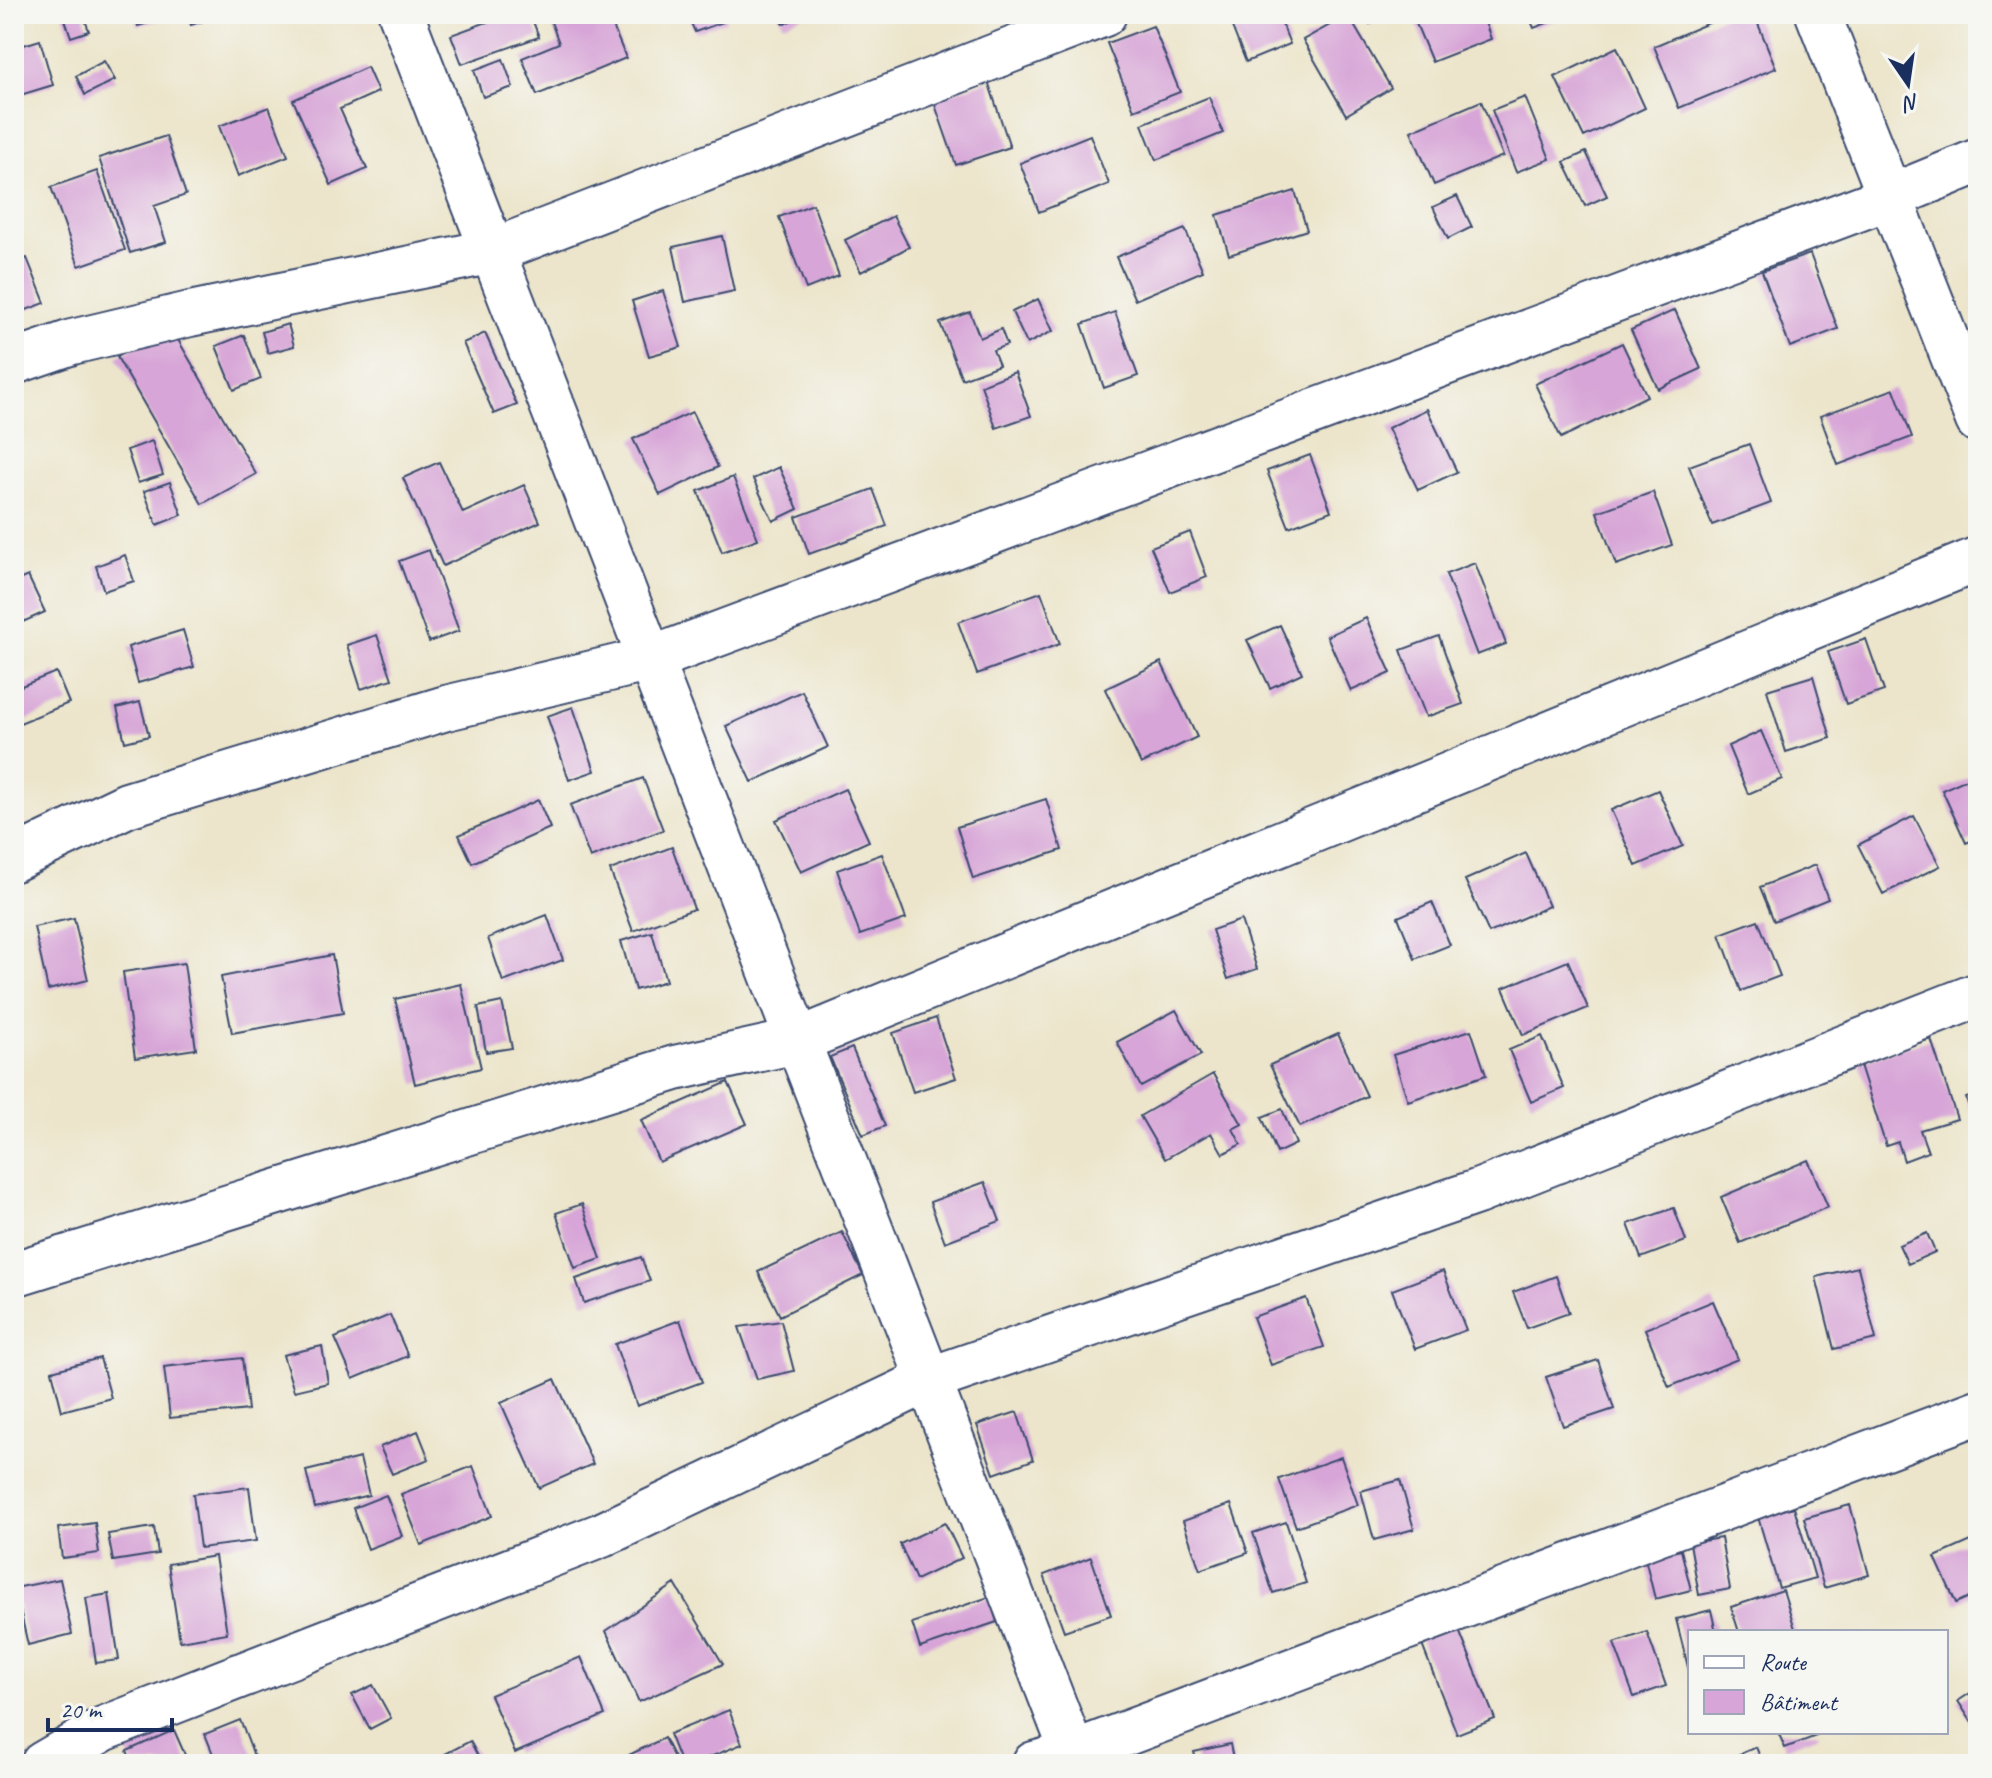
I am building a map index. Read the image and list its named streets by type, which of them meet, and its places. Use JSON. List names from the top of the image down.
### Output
{
  "legend": ["Route", "Bâtiment"],
  "scale_bar": "20 m",
  "north": "bottom"
}
